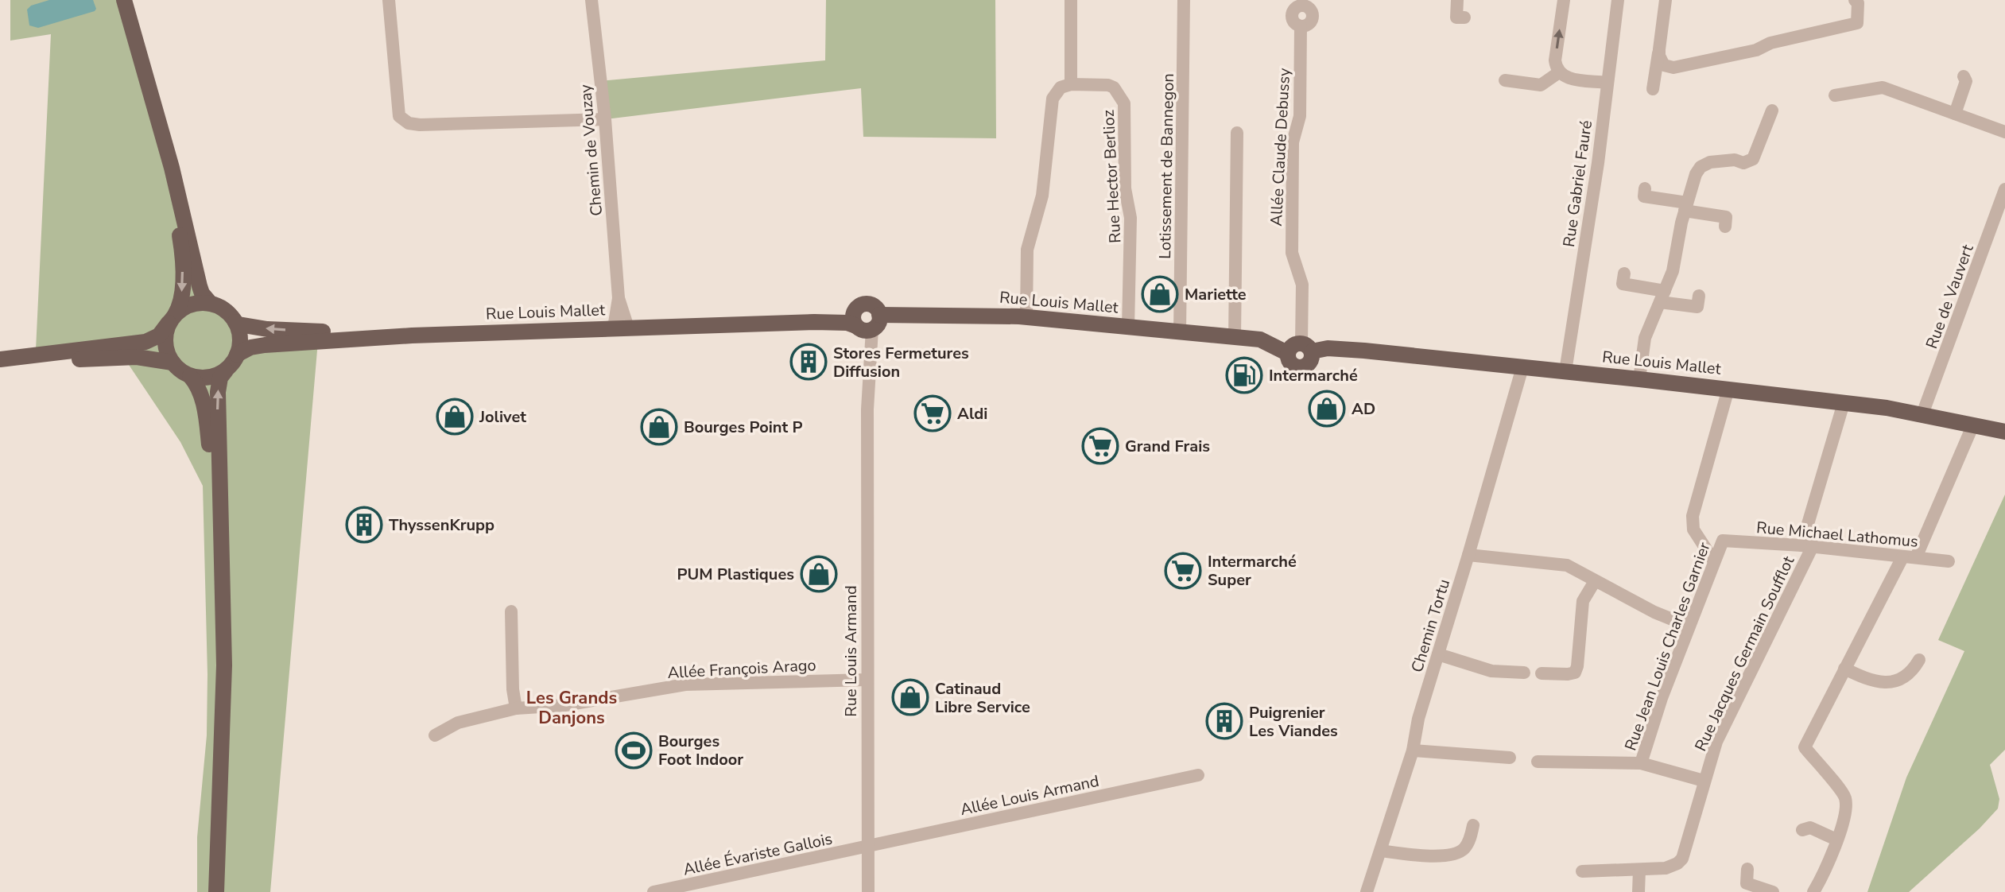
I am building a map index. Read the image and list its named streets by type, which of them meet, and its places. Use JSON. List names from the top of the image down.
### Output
{
  "streets": {
    "main road": ["Rue Louis Mallet"],
    "street": [
      "Allée Claude Debussy",
      "Chemin de Vouzay",
      "Lotissement de Bannegon",
      "Rue Hector Berlioz",
      "Rue Gabriel Fauré",
      "Rue de Vauvert",
      "Rue Michael Lathomus",
      "Chemin Tortu",
      "Rue Jean Louis Charles Garnier",
      "Rue Louis Armand",
      "Rue Jacques Germain Soufflot",
      "Allée François Arago",
      "Allée Louis Armand",
      "Allée Évariste Gallois"
    ]
  },
  "crossings": [
    ["Allée Claude Debussy", "Rue Louis Mallet"],
    ["Chemin de Vouzay", "Rue Louis Mallet"],
    ["Lotissement de Bannegon", "Rue Louis Mallet"],
    ["Rue Hector Berlioz", "Rue Louis Mallet"],
    ["Rue Gabriel Fauré", "Rue Louis Mallet"],
    ["Rue de Vauvert", "Rue Louis Mallet"],
    ["Rue Louis Mallet", "Chemin Tortu"],
    ["Rue Louis Mallet", "Rue Louis Armand"],
    ["Rue Louis Mallet", "Rue Jacques Germain Soufflot"],
    ["Rue Michael Lathomus", "Rue Jean Louis Charles Garnier"],
    ["Rue Michael Lathomus", "Rue Jacques Germain Soufflot"],
    ["Rue Jean Louis Charles Garnier", "Rue Jacques Germain Soufflot"],
    ["Rue Louis Armand", "Allée François Arago"],
    ["Rue Louis Armand", "Allée Louis Armand"],
    ["Rue Louis Armand", "Allée Évariste Gallois"],
    ["Allée Louis Armand", "Allée Évariste Gallois"]
  ],
  "districts": ["Les Grands Danjons"],
  "places": {
    "shop": [
      "Mariette",
      "AD",
      "Jolivet",
      "Bourges Point P",
      "PUM Plastiques",
      "Catinaud Libre Service"
    ],
    "building": ["Stores Fermetures Diffusion", "ThyssenKrupp", "Puigrenier Les Viandes"],
    "fuel station": ["Intermarché"],
    "supermarket": ["Aldi", "Grand Frais", "Intermarché Super"],
    "sports": ["Bourges Foot Indoor"]
  }
}
